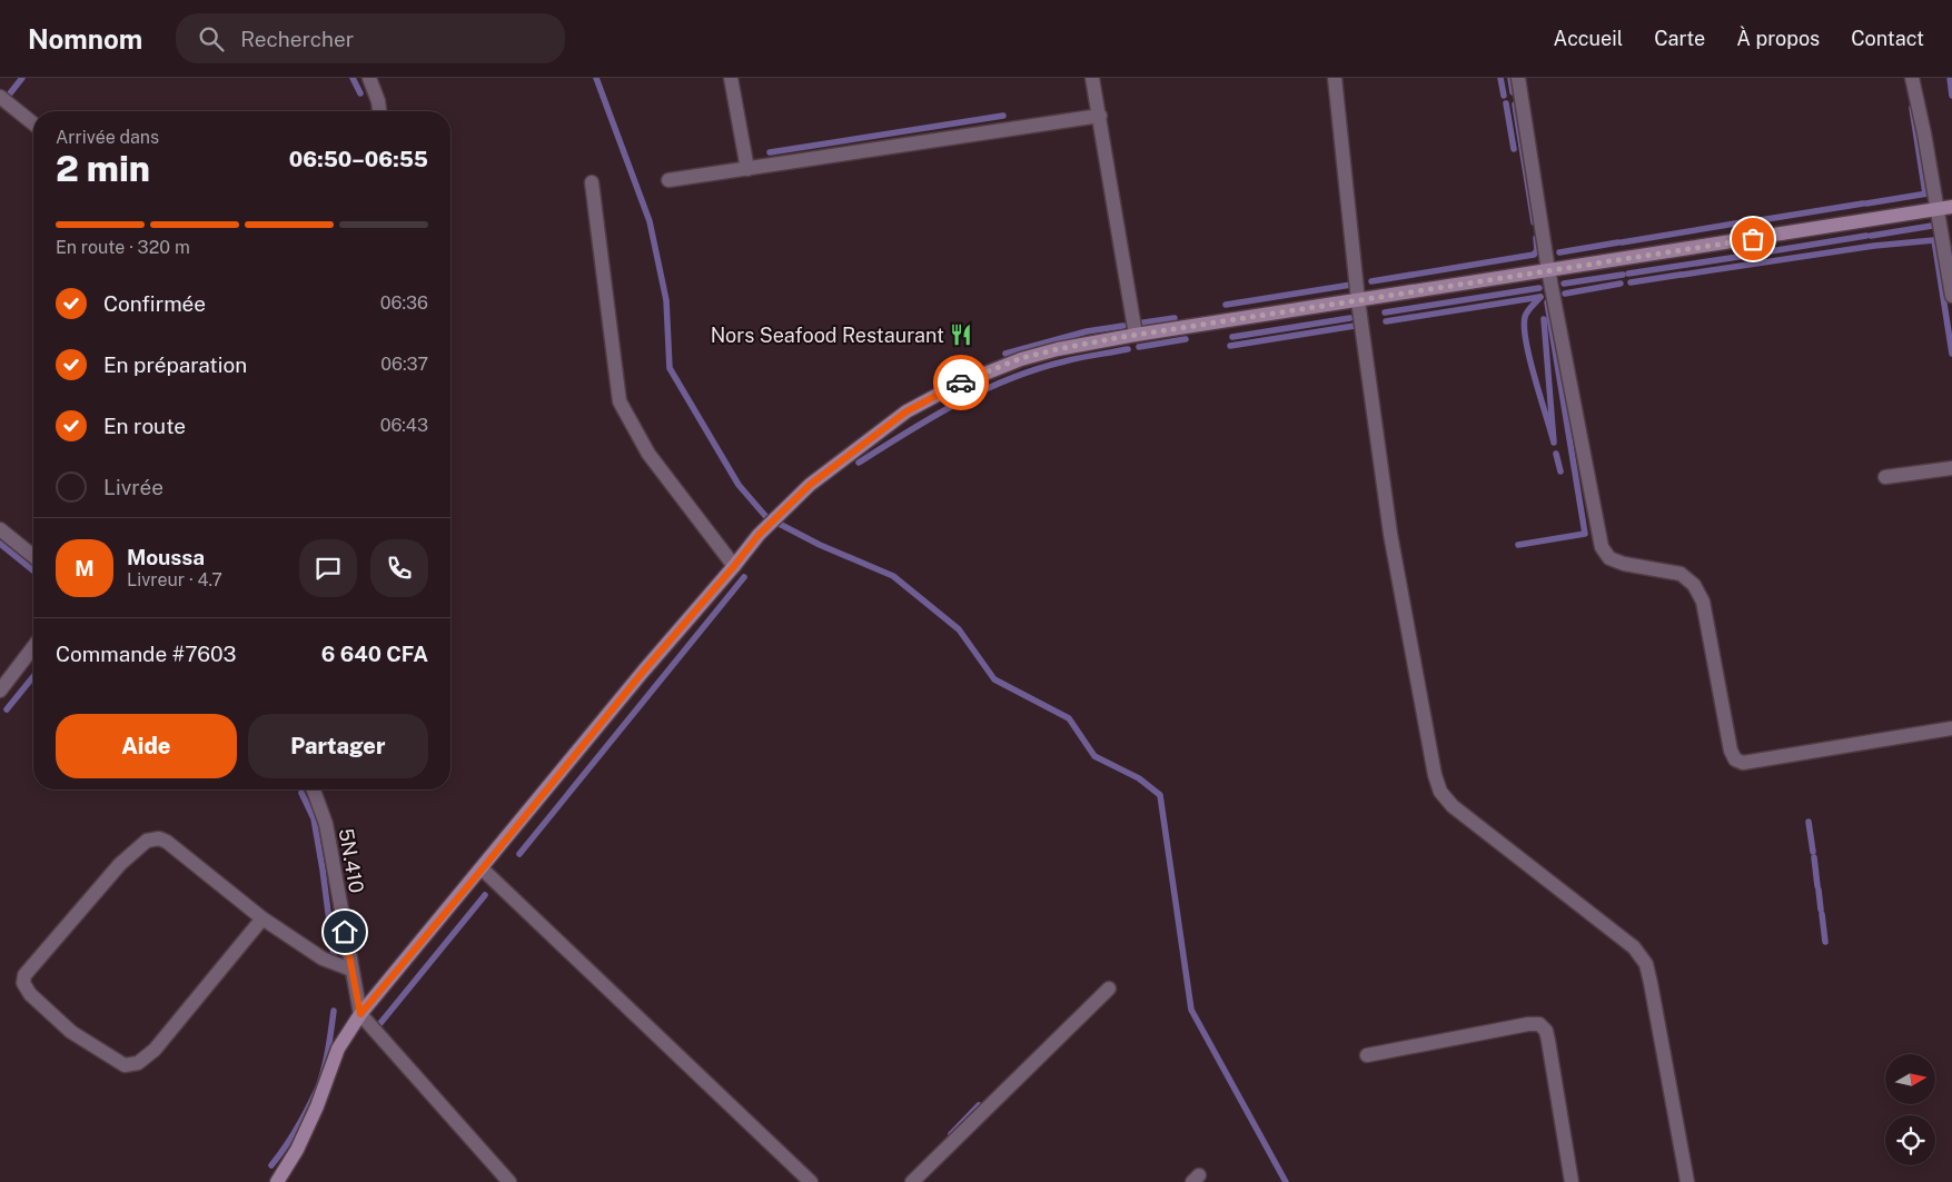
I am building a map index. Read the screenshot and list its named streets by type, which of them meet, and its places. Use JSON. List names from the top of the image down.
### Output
{
  "streets": {
    "street": ["5N.410"]
  },
  "places": {
    "restaurant": ["Nors Seafood Restaurant"]
  },
  "north": "right",
  "page": {
    "header": "Nomnom",
    "search": "Rechercher",
    "nav": [
      "Accueil",
      "Carte",
      "À propos",
      "Contact"
    ],
    "heading": ["2 min", "Arrivée dans", "06:50–06:55"],
    "panel": [
      "Moussa",
      "Livreur · 4.7",
      "Commande #7603",
      "6 640 CFA"
    ],
    "bar": "En route · 320 m",
    "list": [
      ["Confirmée", "06:36"],
      ["En préparation", "06:37"],
      ["En route", "06:43"],
      "Livrée"
    ],
    "round": "M",
    "buttons": ["Aide", "Partager"]
  }
}
